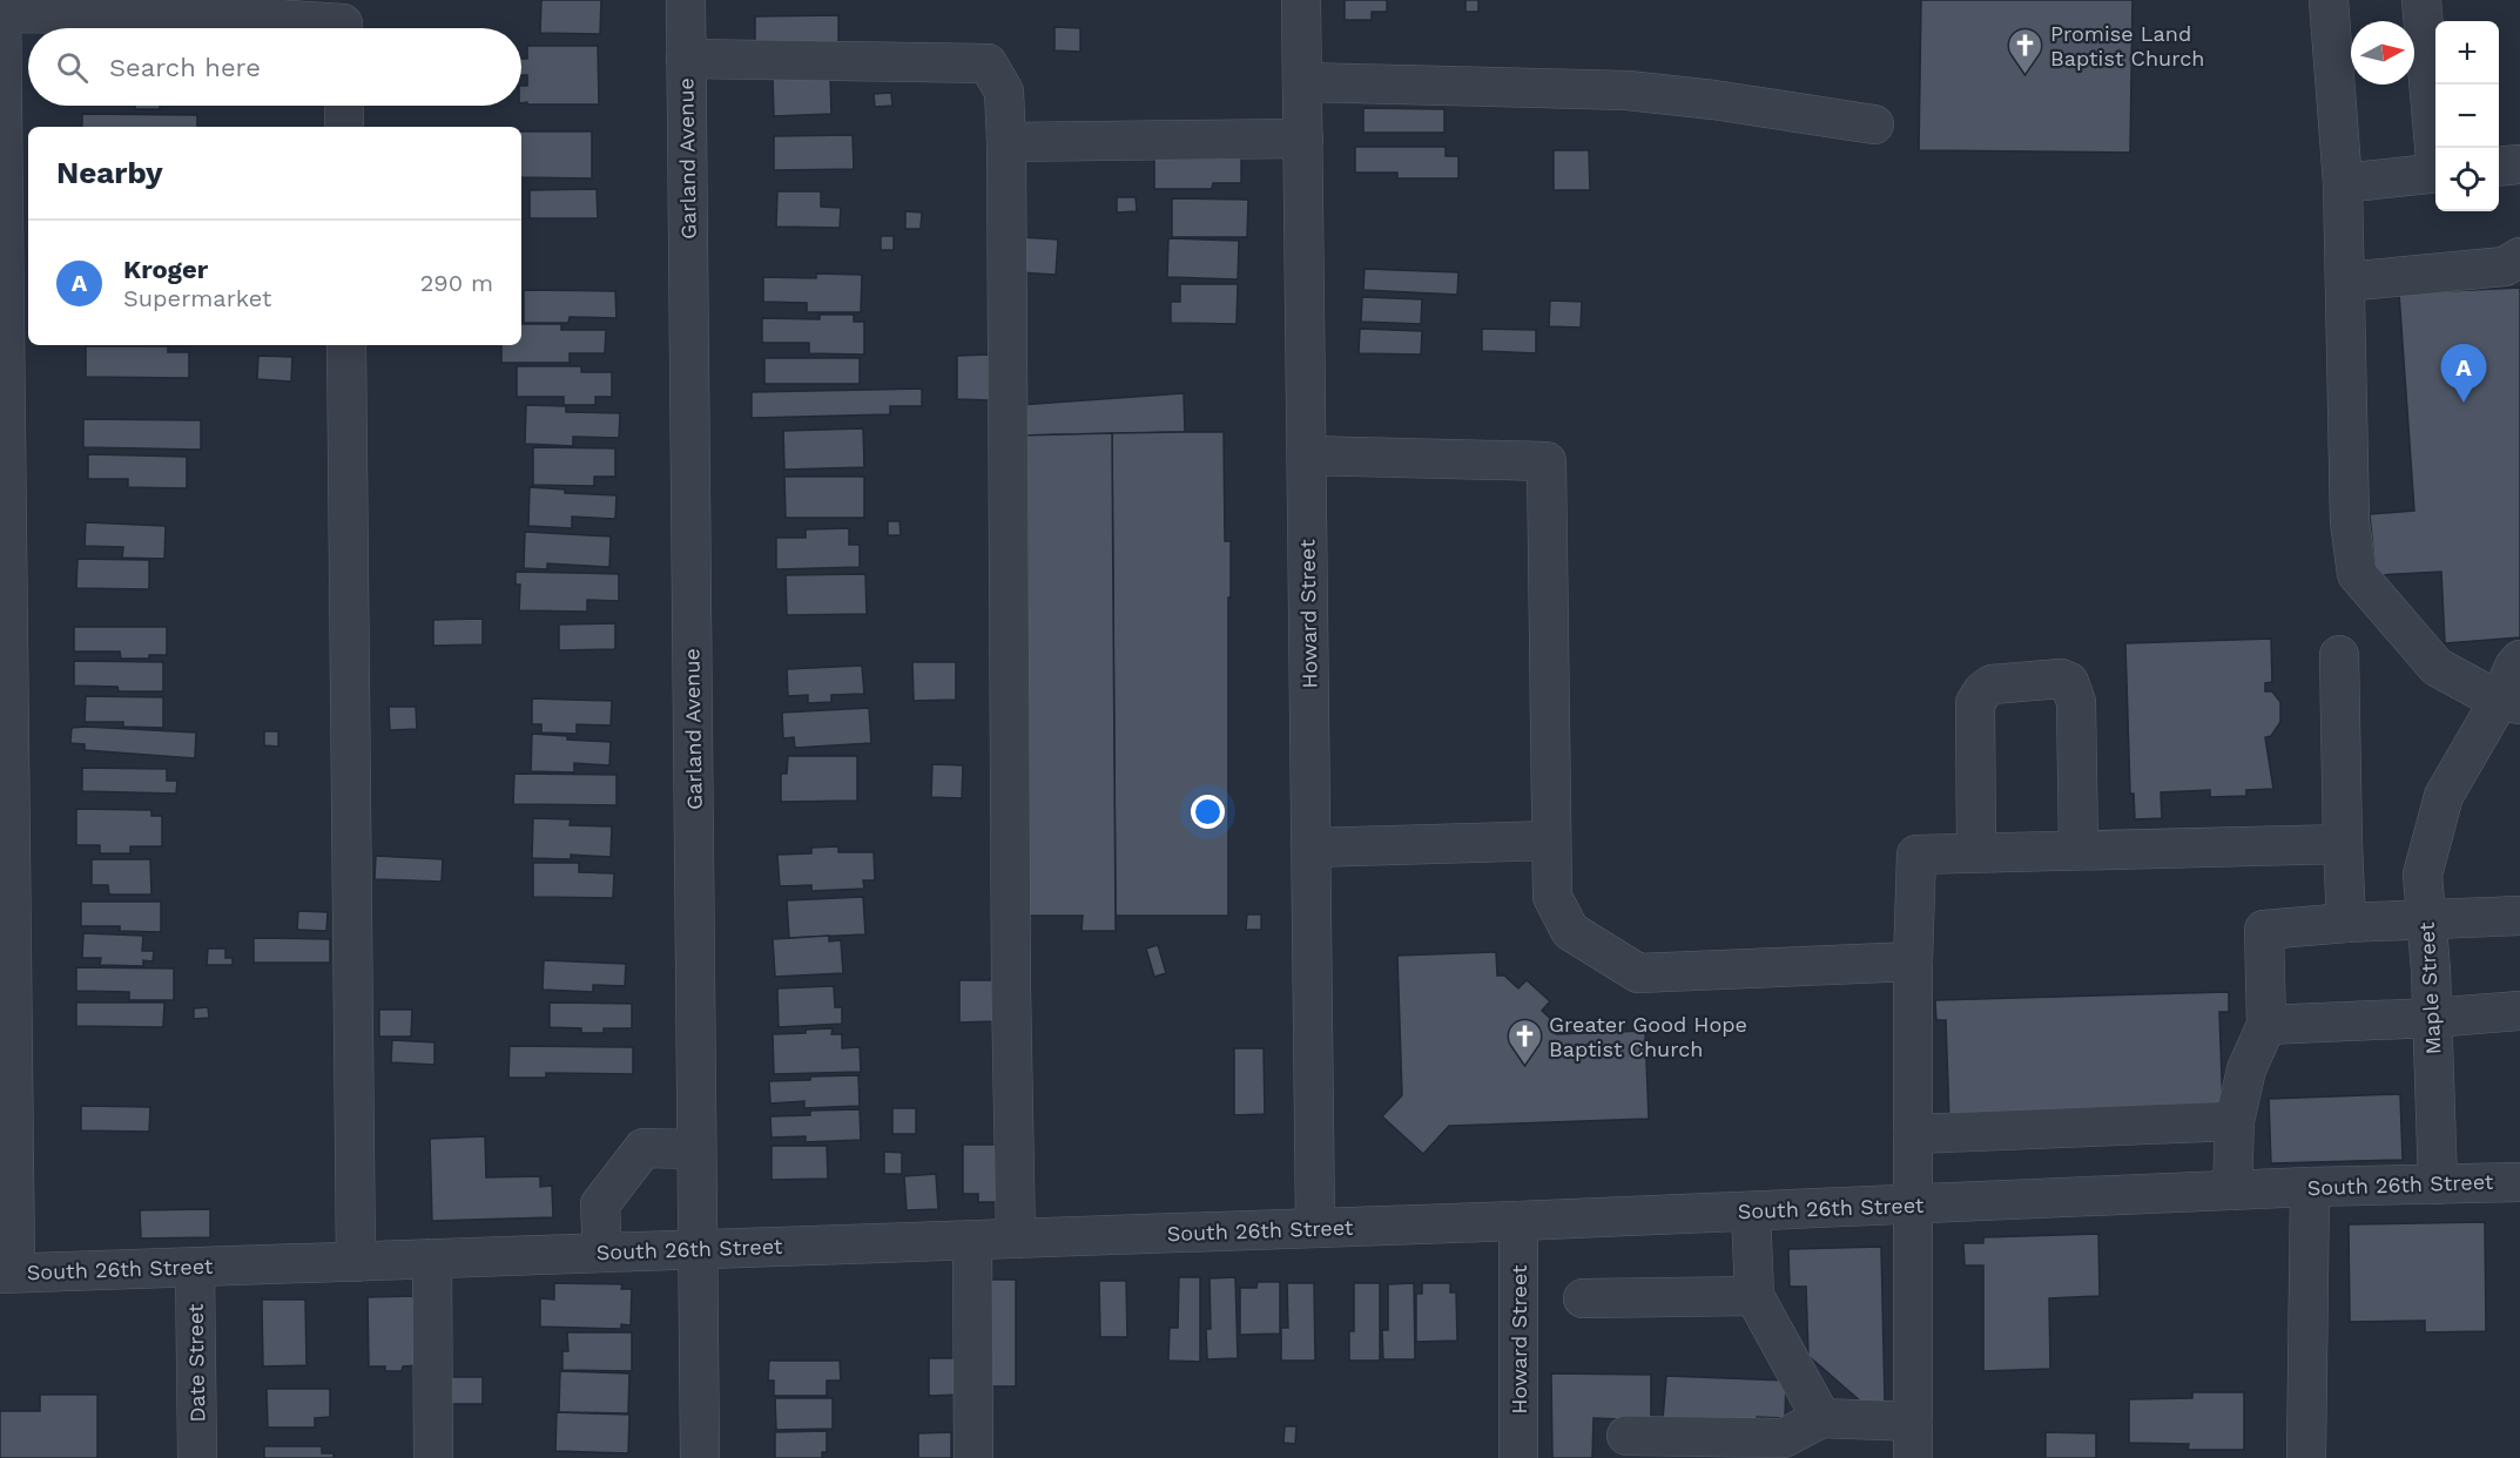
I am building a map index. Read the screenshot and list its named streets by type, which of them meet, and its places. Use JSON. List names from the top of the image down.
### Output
{
  "streets": {
    "street": [
      "Garland Avenue",
      "Howard Street",
      "Maple Street",
      "South 26th Street",
      "Date Street"
    ]
  },
  "crossings": [
    ["Garland Avenue", "South 26th Street"],
    ["Howard Street", "South 26th Street"],
    ["Maple Street", "South 26th Street"],
    ["South 26th Street", "Date Street"]
  ],
  "places": {
    "church": ["Promise Land Baptist Church", "Greater Good Hope Baptist Church"]
  },
  "north": "right",
  "page": {
    "map_buttons": ["+", "−"],
    "search": "Search here",
    "heading": "Nearby",
    "list": [
      {
        "mark": "A",
        "name": "Kroger",
        "note": "Supermarket",
        "value": "290 m"
      }
    ],
    "pins": "A"
  }
}
